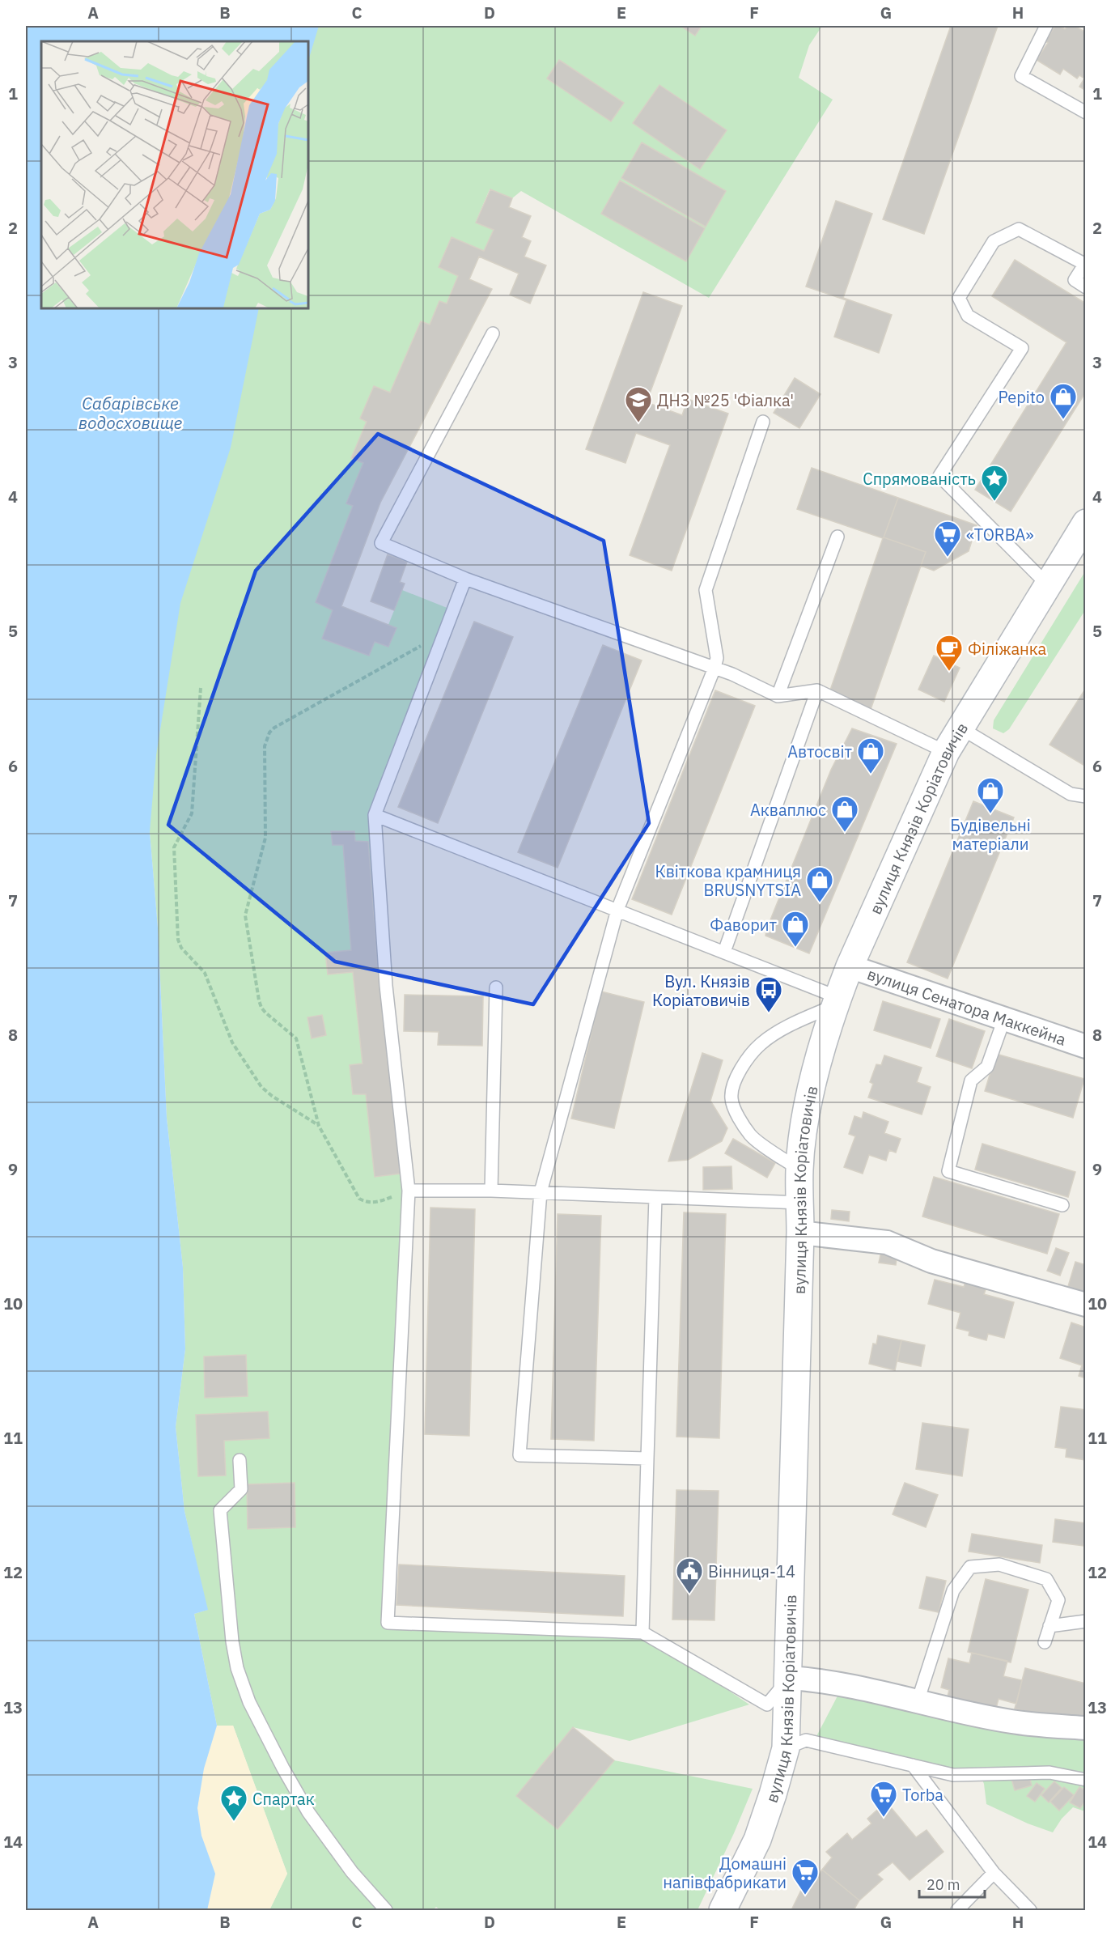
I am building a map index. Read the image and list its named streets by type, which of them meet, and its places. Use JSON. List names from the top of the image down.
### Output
{
  "streets": {
    "main road": ["вулиця Князів Коріатовичів"],
    "street": ["вулиця Сенатора Маккейна"]
  },
  "crossings": [
    ["вулиця Князів Коріатовичів", "вулиця Сенатора Маккейна"]
  ],
  "water": ["Сабарівське водосховище"],
  "places": {
    "shop": [
      "Pepito",
      "Автосвіт",
      "Будівельні матеріали",
      "Акваплюс",
      "Квіткова крамниця BRUSNYTSIA",
      "Фаворит"
    ],
    "school or university": ["ДНЗ №25 'Фіалка'"],
    "place": ["Спрямованість", "Спартак"],
    "supermarket": ["«TORBA»", "Torba", "Домашні напівфабрикати"],
    "cafe": ["Філіжанка"],
    "bus stop": ["Вул. Князів Коріатовичів"],
    "public building": ["Вінниця-14"]
  },
  "scale_bar": "20 m",
  "grid": {
    "columns": [
      "A",
      "B",
      "C",
      "D",
      "E",
      "F",
      "G",
      "H"
    ],
    "rows": [
      "1",
      "2",
      "3",
      "4",
      "5",
      "6",
      "7",
      "8",
      "9",
      "10",
      "11",
      "12",
      "13",
      "14"
    ]
  }
}
